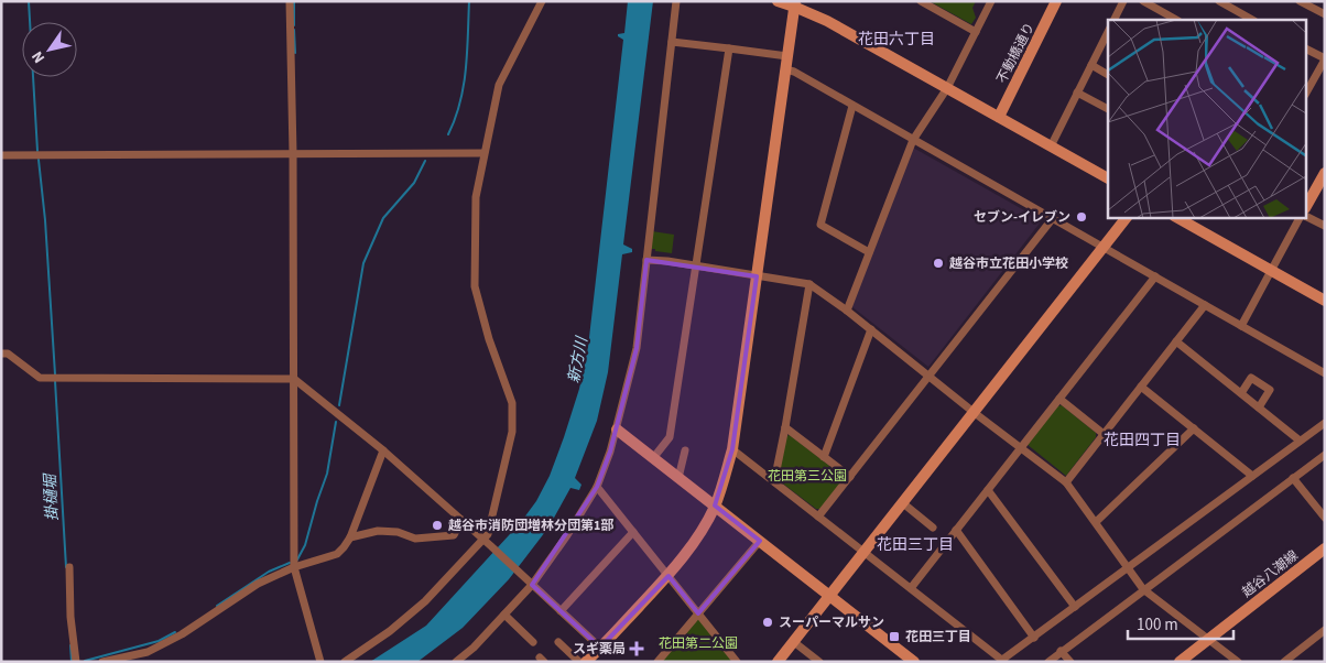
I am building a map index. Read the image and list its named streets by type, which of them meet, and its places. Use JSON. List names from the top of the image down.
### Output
{
  "streets": {
    "street": ["不動橋通り", "越谷八潮線"]
  },
  "districts": ["花田六丁目", "花田四丁目", "花田三丁目"],
  "water": ["新方川", "掛樋堀"],
  "parks": ["花田第三公園", "花田第二公園"],
  "places": {
    "other": [
      "セブン-イレブン",
      "越谷市立花田小学校",
      "越谷市消防団増林分団第1部",
      "スーパーマルサン"
    ],
    "transit": ["花田三丁目"],
    "health": ["スギ薬局"]
  },
  "scale_bar": "100 m",
  "north": "bottom left"
}
